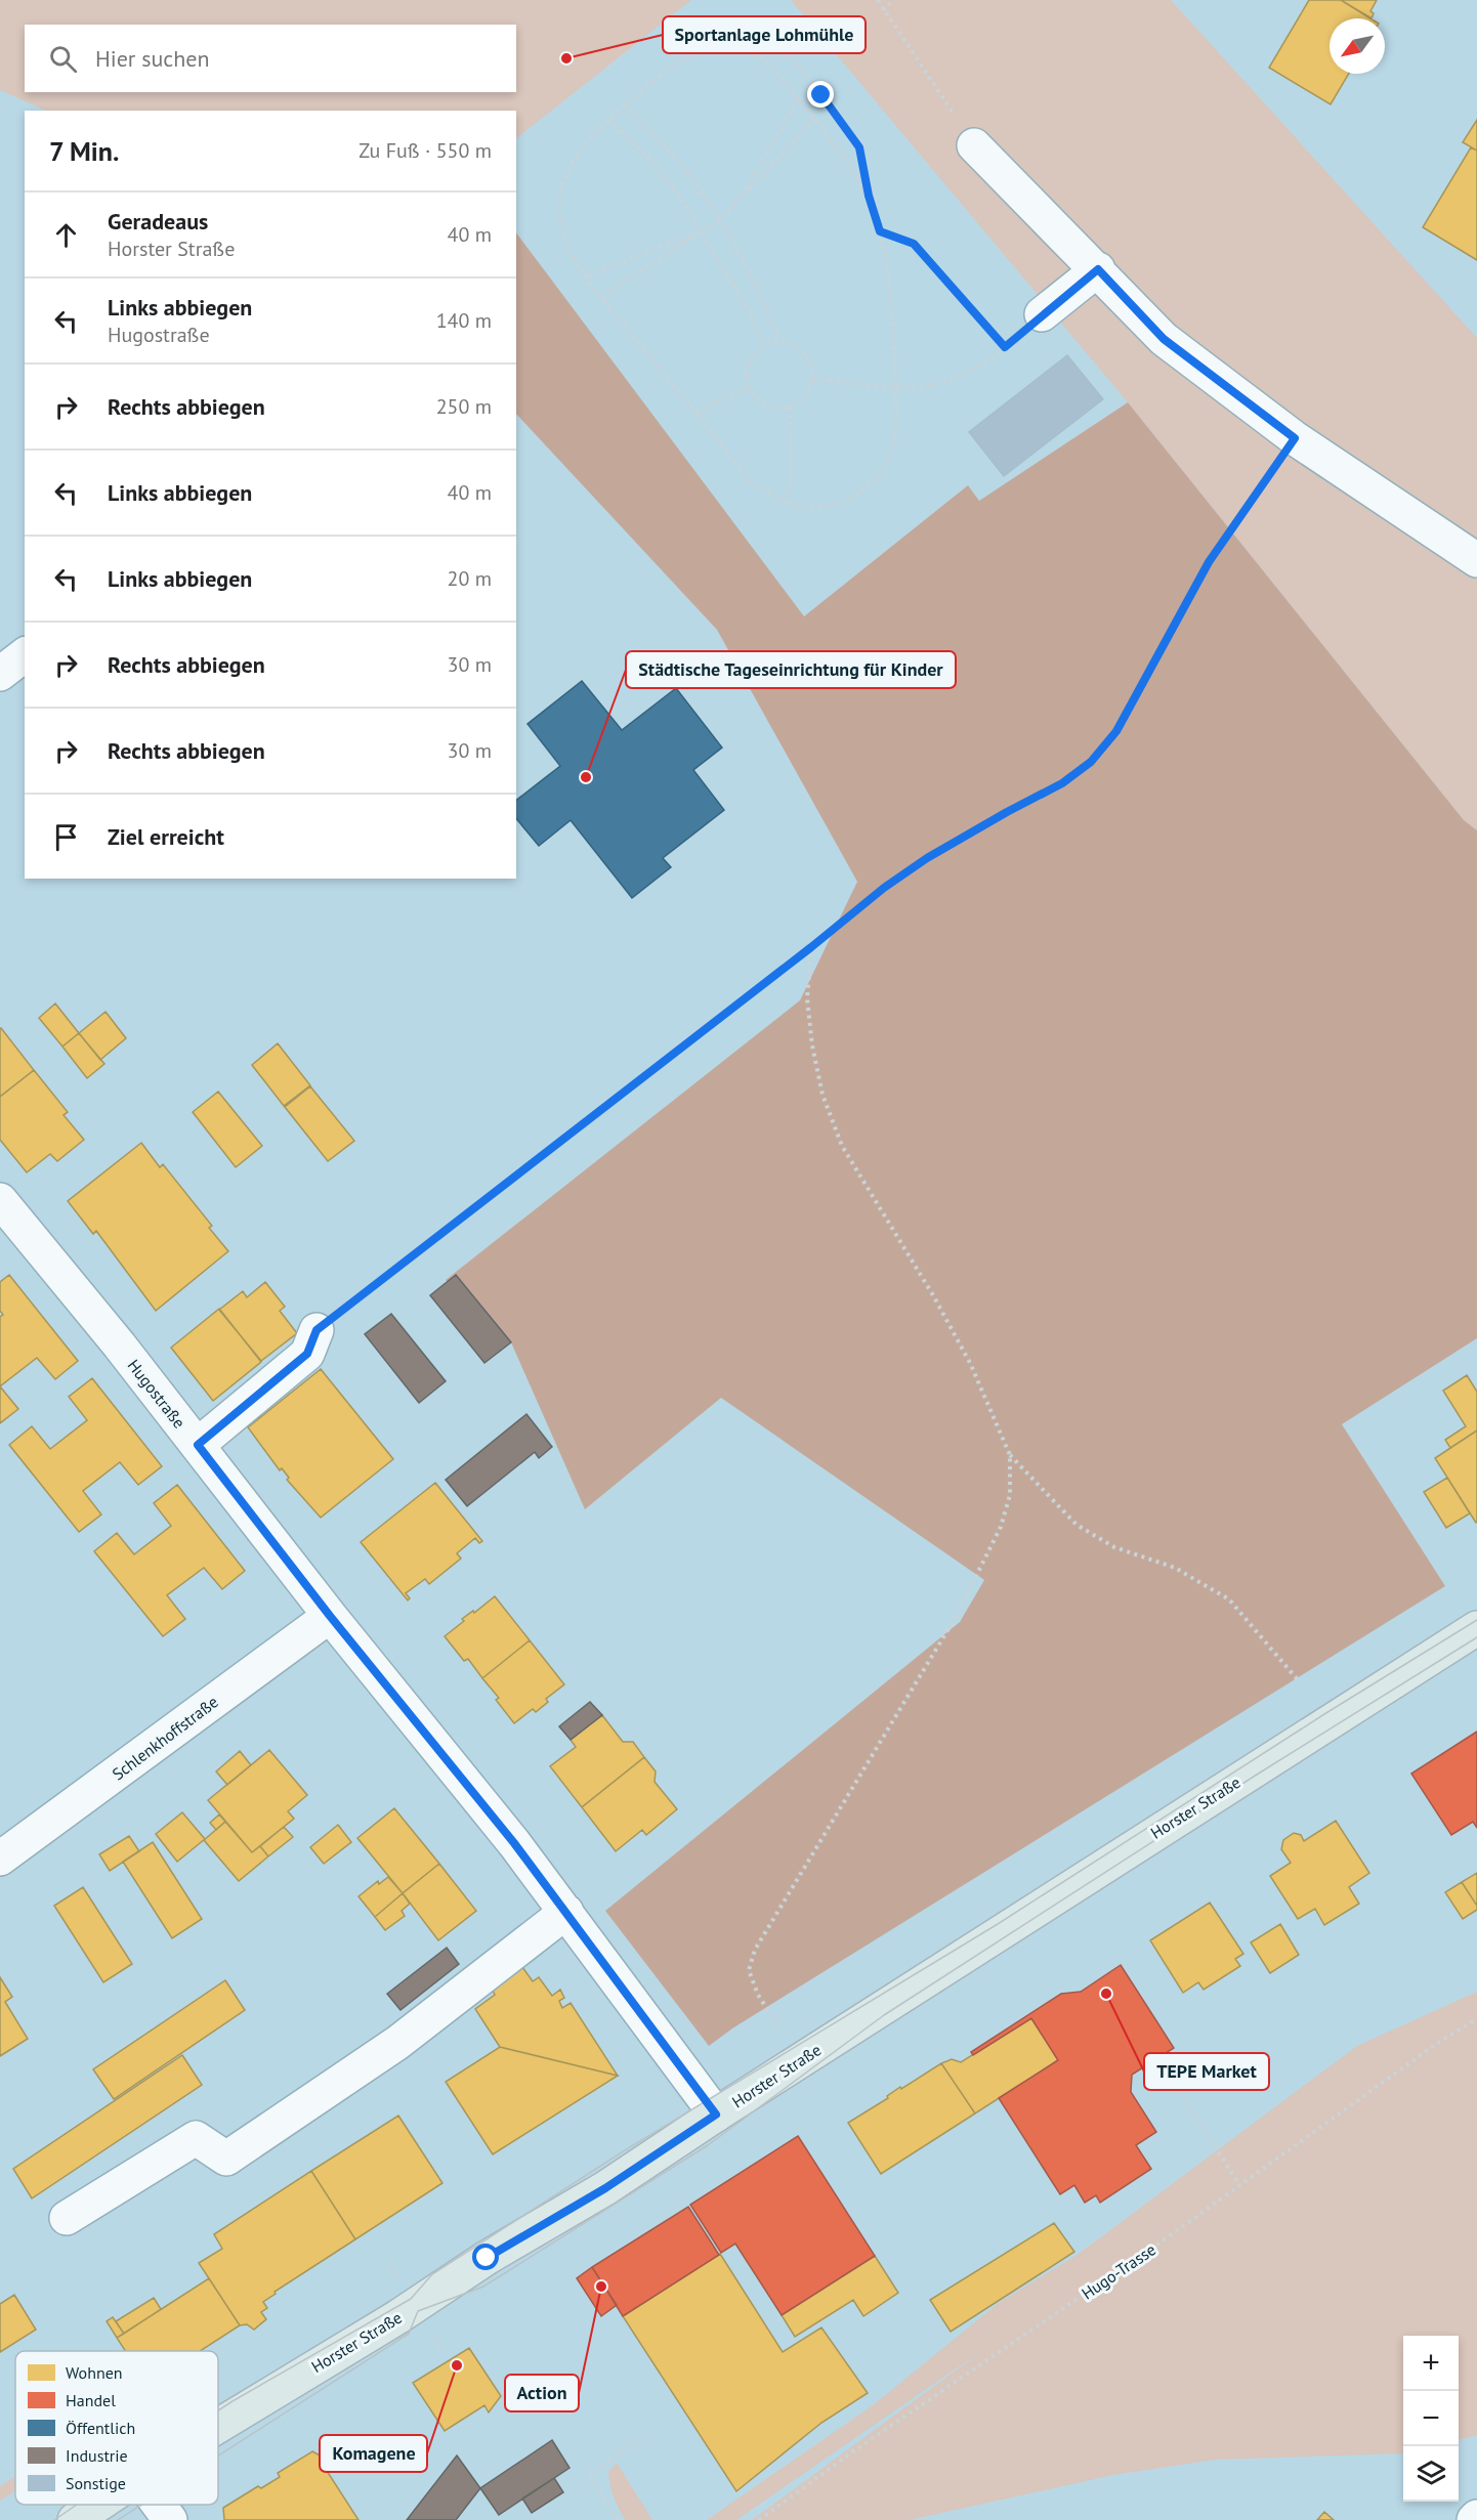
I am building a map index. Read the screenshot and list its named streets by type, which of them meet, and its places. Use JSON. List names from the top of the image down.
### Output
{
  "streets": {
    "main road": ["Horster Straße"],
    "street": ["Hugostraße", "Schlenkhoffstraße"],
    "path": ["Hugo-Trasse"]
  },
  "crossings": [
    ["Hugostraße", "Schlenkhoffstraße"],
    ["Hugostraße", "Horster Straße"]
  ],
  "places": [
    "Sportanlage Lohmühle",
    "Städtische Tageseinrichtung für Kinder",
    "TEPE Market",
    "Action",
    "Komagene"
  ],
  "legend": [
    "Wohnen",
    "Handel",
    "Öffentlich",
    "Industrie",
    "Sonstige"
  ],
  "north": "bottom left",
  "page": {
    "search": "Hier suchen",
    "heading": ["7 Min.", "Zu Fuß · 550 m"],
    "list": [
      ["Geradeaus", "Horster Straße", "40 m"],
      ["Links abbiegen", "Hugostraße", "140 m"],
      ["Rechts abbiegen", "250 m"],
      ["Links abbiegen", "40 m"],
      ["Links abbiegen", "20 m"],
      ["Rechts abbiegen", "30 m"],
      ["Rechts abbiegen", "30 m"],
      "Ziel erreicht"
    ],
    "map_buttons": ["+", "−"]
  }
}
